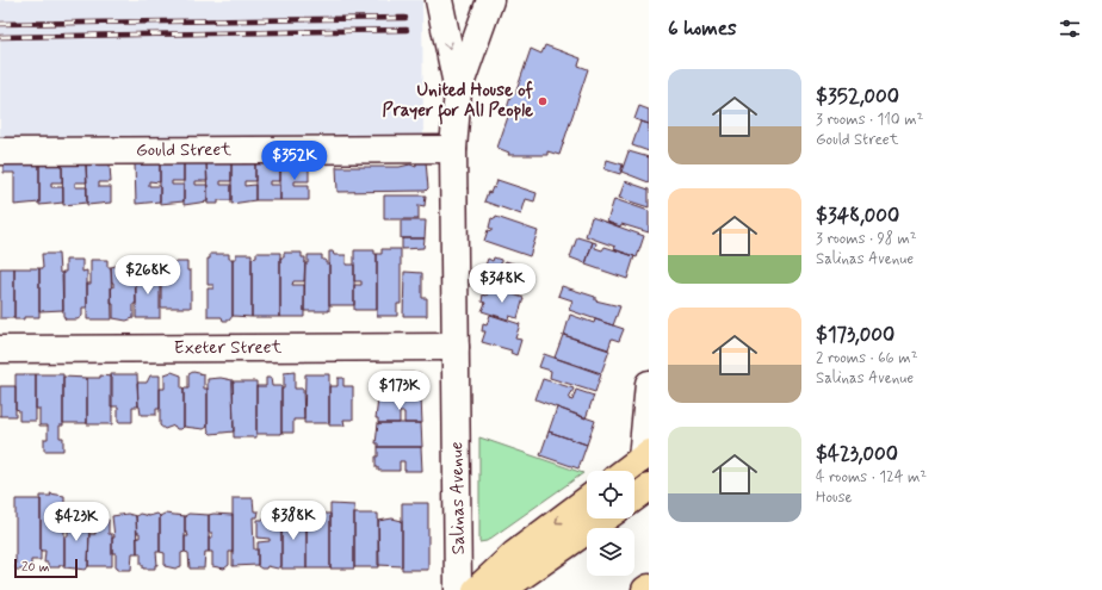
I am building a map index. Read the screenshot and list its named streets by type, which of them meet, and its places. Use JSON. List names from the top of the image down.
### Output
{
  "streets": {
    "street": ["Gould Street", "Exeter Street", "Salinas Avenue"]
  },
  "crossings": [
    ["Gould Street", "Salinas Avenue"],
    ["Exeter Street", "Salinas Avenue"]
  ],
  "places": ["United House of Prayer for All People"],
  "scale_bar": "20 m",
  "page": {
    "heading": "6 homes",
    "list": [
      {
        "name": "$352,000",
        "note": "3 rooms · 110 m² · Gould Street"
      },
      {
        "name": "$348,000",
        "note": "3 rooms · 98 m² · Salinas Avenue"
      },
      {
        "name": "$173,000",
        "note": "2 rooms · 66 m² · Salinas Avenue"
      },
      {
        "name": "$423,000",
        "note": "4 rooms · 124 m² · House"
      }
    ],
    "price": [
      "$352K",
      "$268K",
      "$348K",
      "$173K",
      "$388K",
      "$423K"
    ],
    "scale": "20 m"
  }
}
